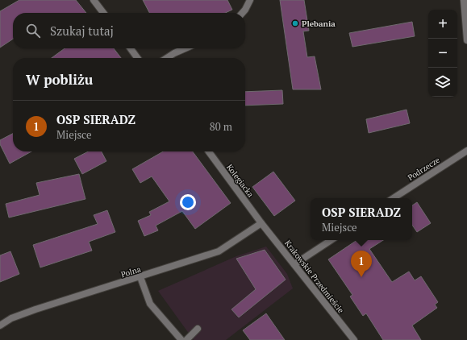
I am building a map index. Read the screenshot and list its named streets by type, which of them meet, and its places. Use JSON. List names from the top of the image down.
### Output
{
  "streets": {
    "street": [
      "Podrzecze",
      "Kolegiacka",
      "Polna",
      "Krakowskie Przedmieście"
    ]
  },
  "crossings": [
    ["Kolegiacka", "Polna"],
    ["Kolegiacka", "Krakowskie Przedmieście"],
    ["Polna", "Krakowskie Przedmieście"]
  ],
  "places": ["Plebania"],
  "page": {
    "map_buttons": ["+", "−"],
    "search": "Szukaj tutaj",
    "heading": "W pobliżu",
    "list": [
      {
        "mark": "1",
        "name": "OSP SIERADZ",
        "note": "Miejsce",
        "value": "80 m"
      }
    ],
    "popup": ["OSP SIERADZ", "Miejsce"],
    "pins": "1"
  }
}
